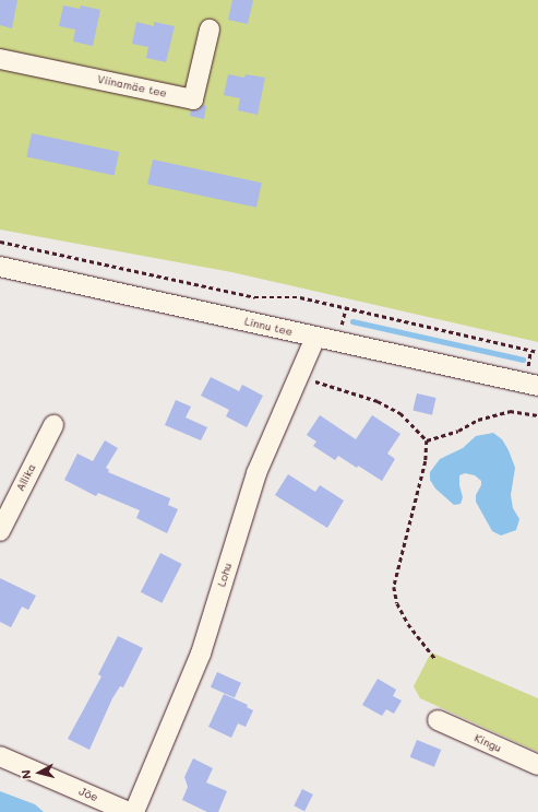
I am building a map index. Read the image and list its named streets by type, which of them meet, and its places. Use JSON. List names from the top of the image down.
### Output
{
  "streets": {
    "street": [
      "Viinamäe tee",
      "Linnu tee",
      "Allika",
      "Lohu",
      "Kingu",
      "Jõe"
    ]
  },
  "crossings": [
    ["Linnu tee", "Lohu"]
  ],
  "north": "left"
}
